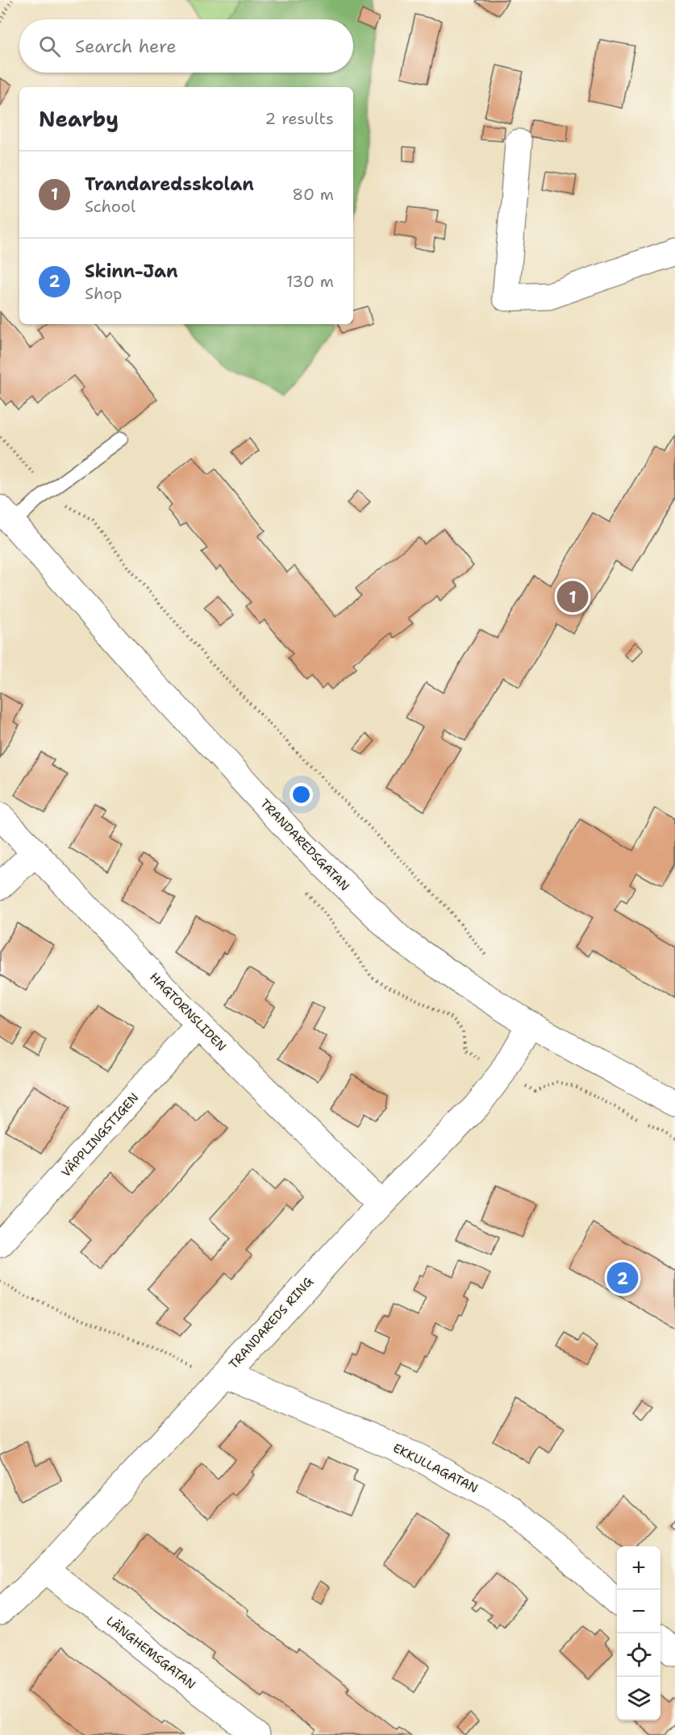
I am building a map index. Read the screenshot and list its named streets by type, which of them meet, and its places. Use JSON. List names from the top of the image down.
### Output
{
  "streets": {
    "street": [
      "TRANDAREDSGATAN",
      "HAGTORNSLIDEN",
      "VÄPPLINGSTIGEN",
      "TRANDAREDS RING",
      "EKKULLAGATAN",
      "LÄNGHEMSGATAN"
    ]
  },
  "crossings": [
    ["TRANDAREDSGATAN", "TRANDAREDS RING"],
    ["HAGTORNSLIDEN", "VÄPPLINGSTIGEN"],
    ["HAGTORNSLIDEN", "TRANDAREDS RING"],
    ["TRANDAREDS RING", "EKKULLAGATAN"],
    ["TRANDAREDS RING", "LÄNGHEMSGATAN"]
  ],
  "page": {
    "search": "Search here",
    "heading": ["Nearby", "2 results"],
    "list": [
      {
        "mark": "1",
        "name": "Trandaredsskolan",
        "note": "School",
        "value": "80 m"
      },
      {
        "mark": "2",
        "name": "Skinn-Jan",
        "note": "Shop",
        "value": "130 m"
      }
    ],
    "pins": ["1", "2"],
    "map_buttons": ["+", "−"]
  }
}
